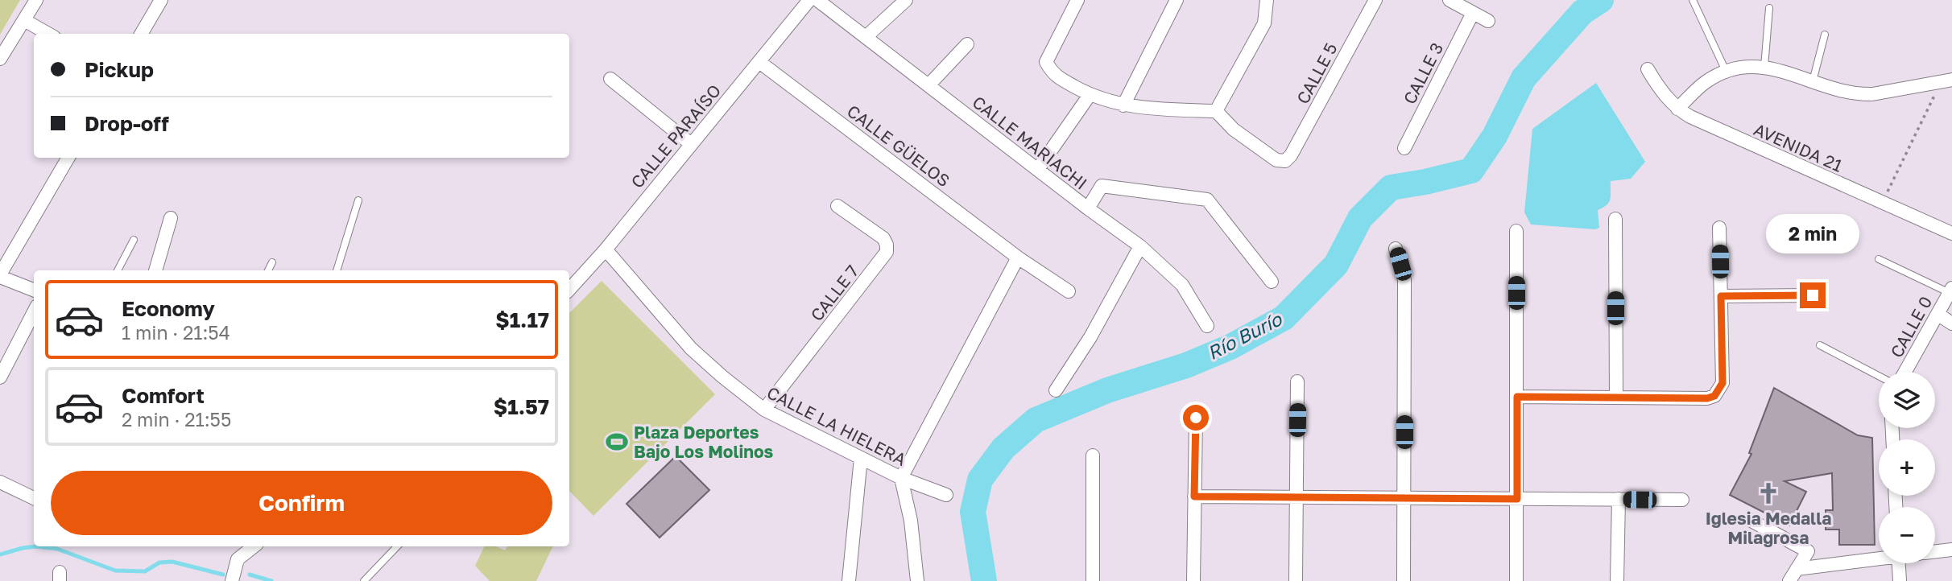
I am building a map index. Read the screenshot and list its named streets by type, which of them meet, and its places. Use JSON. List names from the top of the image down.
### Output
{
  "streets": {
    "street": [
      "CALLE 5",
      "CALLE 3",
      "CALLE PARAÍSO",
      "CALLE MARIACHI",
      "CALLE GÜELOS",
      "AVENIDA 21",
      "CALLE 7",
      "CALLE 0",
      "CALLE LA HIELERA"
    ]
  },
  "crossings": [
    ["CALLE PARAÍSO", "CALLE GÜELOS"],
    ["CALLE PARAÍSO", "CALLE LA HIELERA"],
    ["CALLE 7", "CALLE LA HIELERA"]
  ],
  "water": ["Río Burío"],
  "places": {
    "sports": ["Plaza Deportes Bajo Los Molinos"],
    "church": ["Iglesia Medalla Milagrosa"]
  },
  "page": {
    "banner": ["Pickup", "Drop-off"],
    "bubble": "2 min",
    "list": [
      {
        "name": "Economy",
        "note": "1 min · 21:54",
        "value": "$1.17"
      },
      {
        "name": "Comfort",
        "note": "2 min · 21:55",
        "value": "$1.57"
      }
    ],
    "map_buttons": ["+", "−"],
    "buttons": "Confirm"
  }
}
